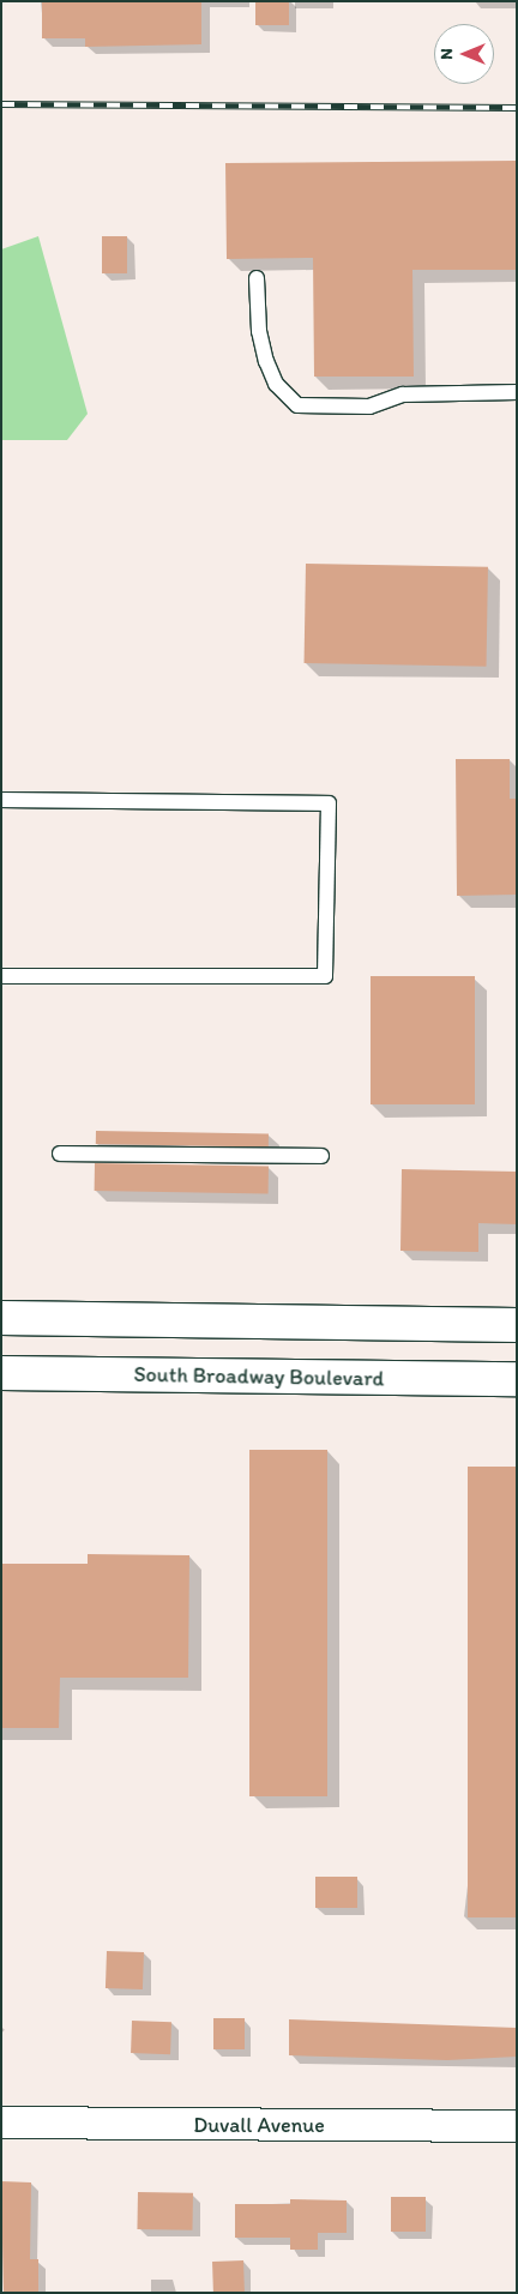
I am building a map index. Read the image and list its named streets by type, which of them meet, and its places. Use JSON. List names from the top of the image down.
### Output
{
  "streets": {
    "main road": ["South Broadway Boulevard"],
    "street": ["Duvall Avenue"]
  },
  "north": "left"
}
